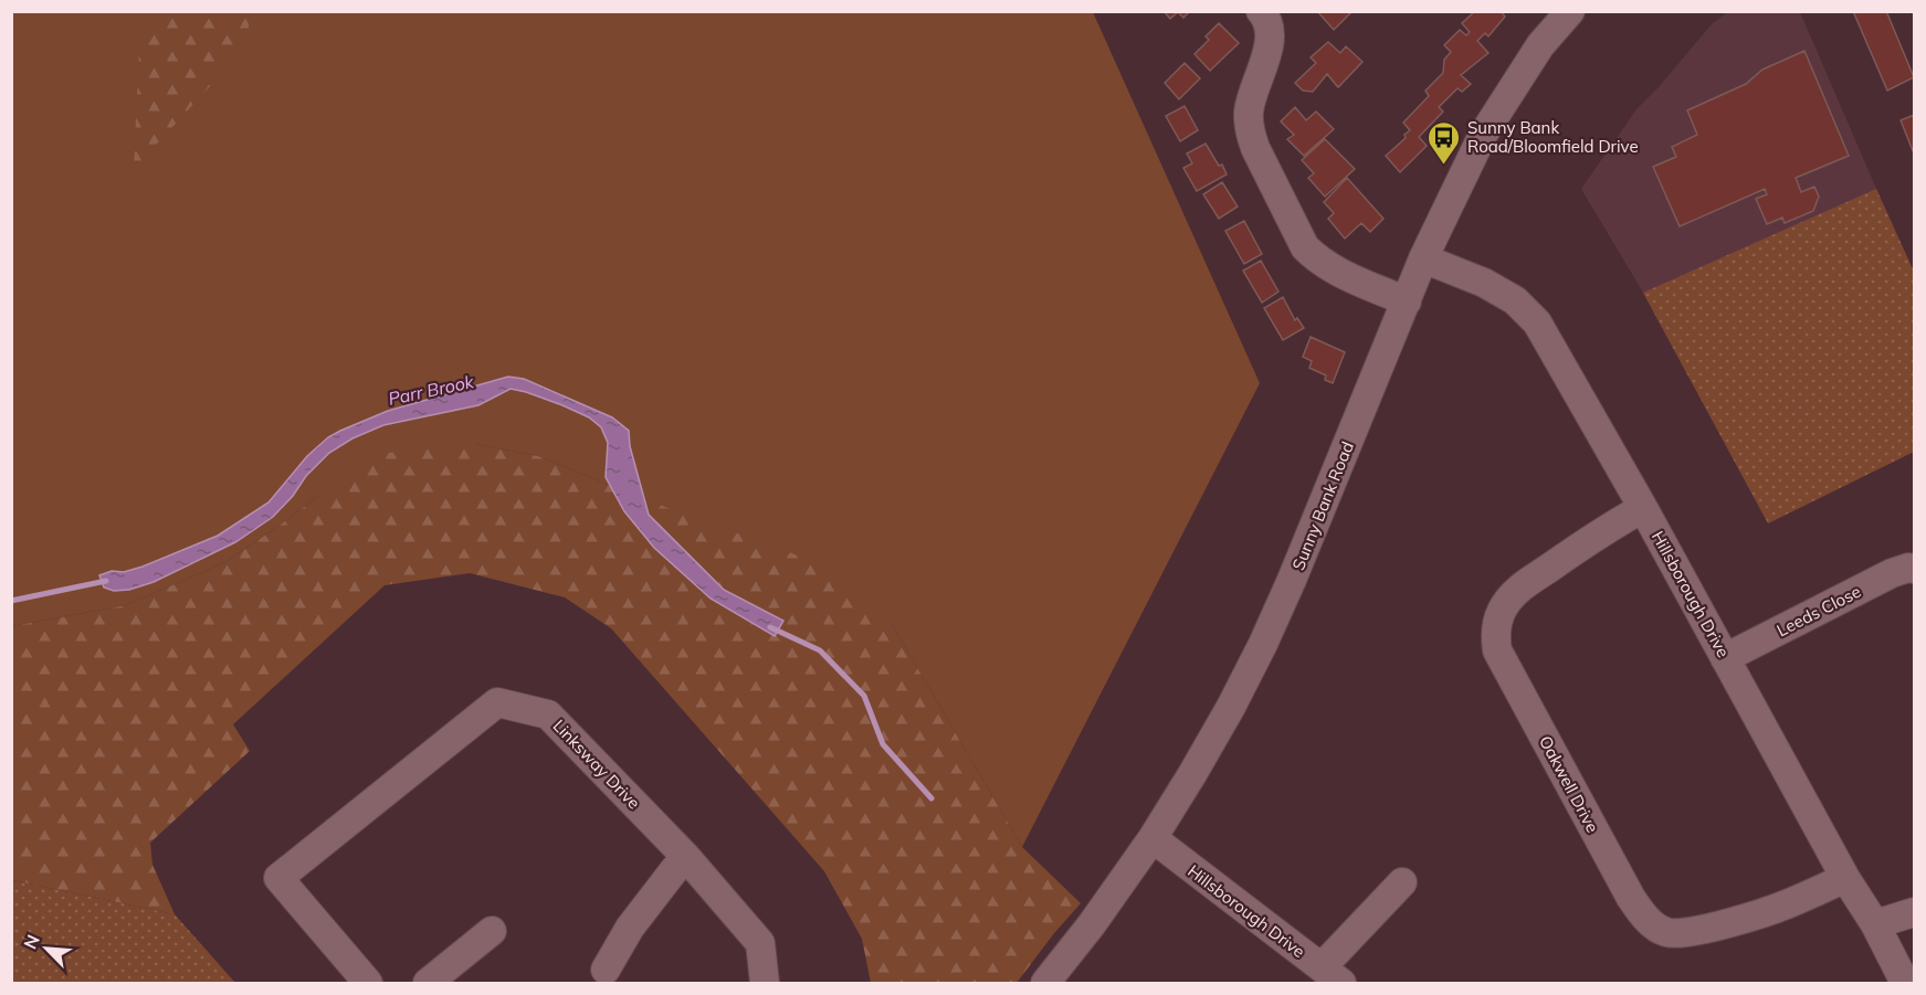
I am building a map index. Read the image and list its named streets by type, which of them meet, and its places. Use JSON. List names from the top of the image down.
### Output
{
  "streets": {
    "street": [
      "Sunny Bank Road",
      "Hillsborough Drive",
      "Leeds Close",
      "Linksway Drive",
      "Oakwell Drive"
    ]
  },
  "crossings": [
    ["Sunny Bank Road", "Hillsborough Drive"],
    ["Hillsborough Drive", "Leeds Close"],
    ["Hillsborough Drive", "Oakwell Drive"]
  ],
  "water": ["Parr Brook"],
  "places": {
    "bus stop": ["Sunny Bank Road/Bloomfield Drive"]
  },
  "north": "top left"
}
